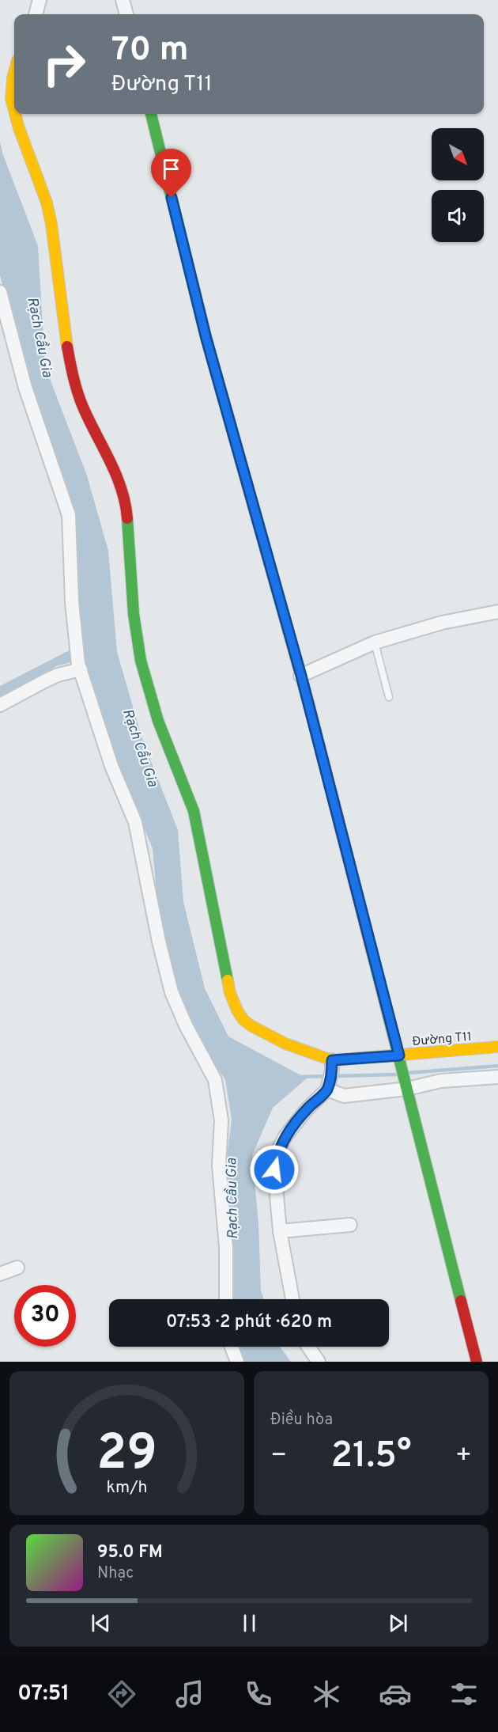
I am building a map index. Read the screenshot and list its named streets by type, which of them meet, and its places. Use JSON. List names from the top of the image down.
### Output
{
  "streets": {
    "street": ["Đường T11"]
  },
  "water": ["Rạch Cầu Gia"],
  "north": "bottom right",
  "page": {
    "turn": ["70 m", "Đường T11"],
    "limit": "30",
    "trip": "07:53 · 2 phút · 620 m",
    "tile": "Điều hòa",
    "heat": ["−", "21.5°", "+"],
    "song": ["95.0 FM", "Nhạc"],
    "tabs": "07:51",
    "gauge": ["29", "km/h"]
  }
}
